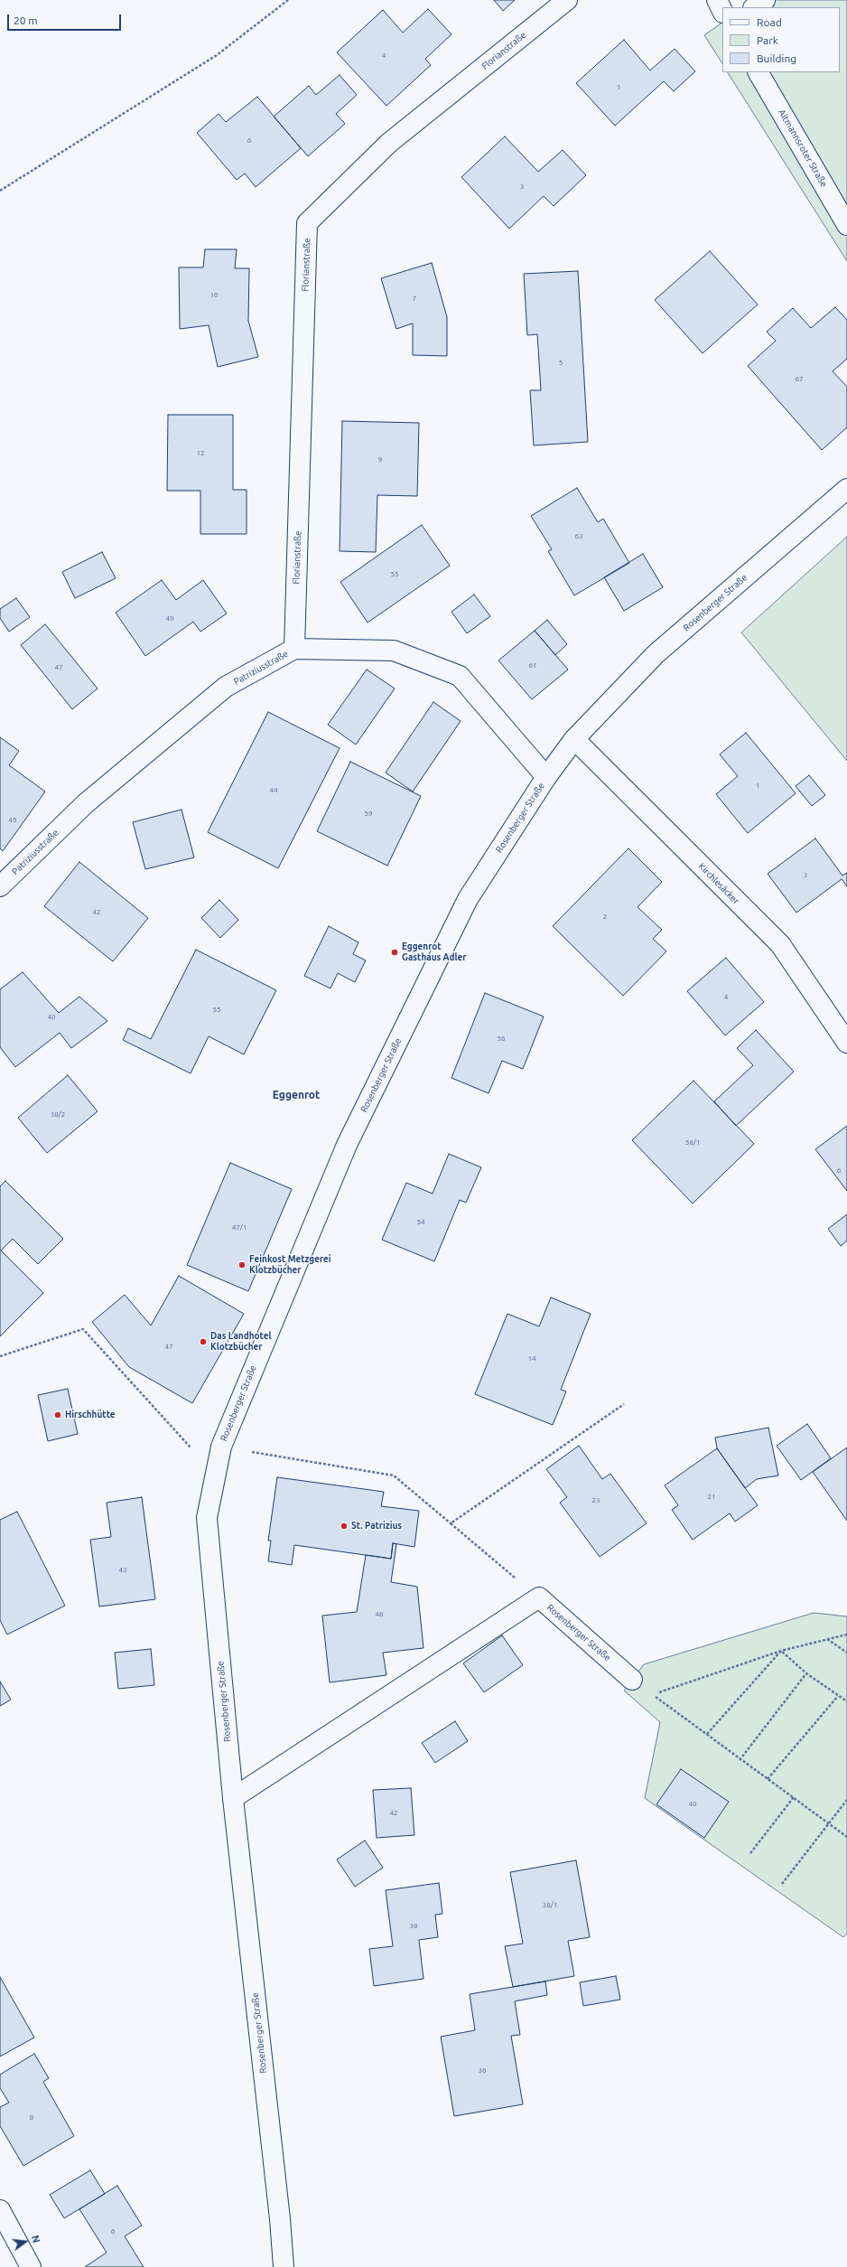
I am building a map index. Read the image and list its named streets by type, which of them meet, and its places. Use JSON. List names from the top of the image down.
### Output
{
  "streets": {
    "street": [
      "Florianstraße",
      "Altmannsroter Straße",
      "Rosenberger Straße",
      "Patriziusstraße",
      "Kirchlesäcker"
    ]
  },
  "crossings": [
    ["Florianstraße", "Patriziusstraße"],
    ["Rosenberger Straße", "Patriziusstraße"],
    ["Rosenberger Straße", "Kirchlesäcker"]
  ],
  "districts": ["Eggenrot"],
  "places": [
    "Eggenrot Gasthaus Adler",
    "Feinkost Metzgerei Klotzbücher",
    "Das Landhotel Klotzbücher",
    "Hirschhütte",
    "St. Patrizius"
  ],
  "house_numbers": [
    "4",
    "1",
    "6",
    "3",
    "10",
    "7",
    "5",
    "67",
    "12",
    "9",
    "63",
    "55",
    "49",
    "61",
    "47",
    "1",
    "44",
    "59",
    "45",
    "3",
    "42",
    "2",
    "4",
    "55",
    "40",
    "56",
    "38/2",
    "56/1",
    "6",
    "54",
    "47/1",
    "47",
    "14",
    "21",
    "23",
    "43",
    "46",
    "40",
    "42",
    "38/1",
    "38",
    "36",
    "8",
    "6"
  ],
  "legend": ["Road", "Park", "Building"],
  "scale_bar": "20 m",
  "north": "right"
}
